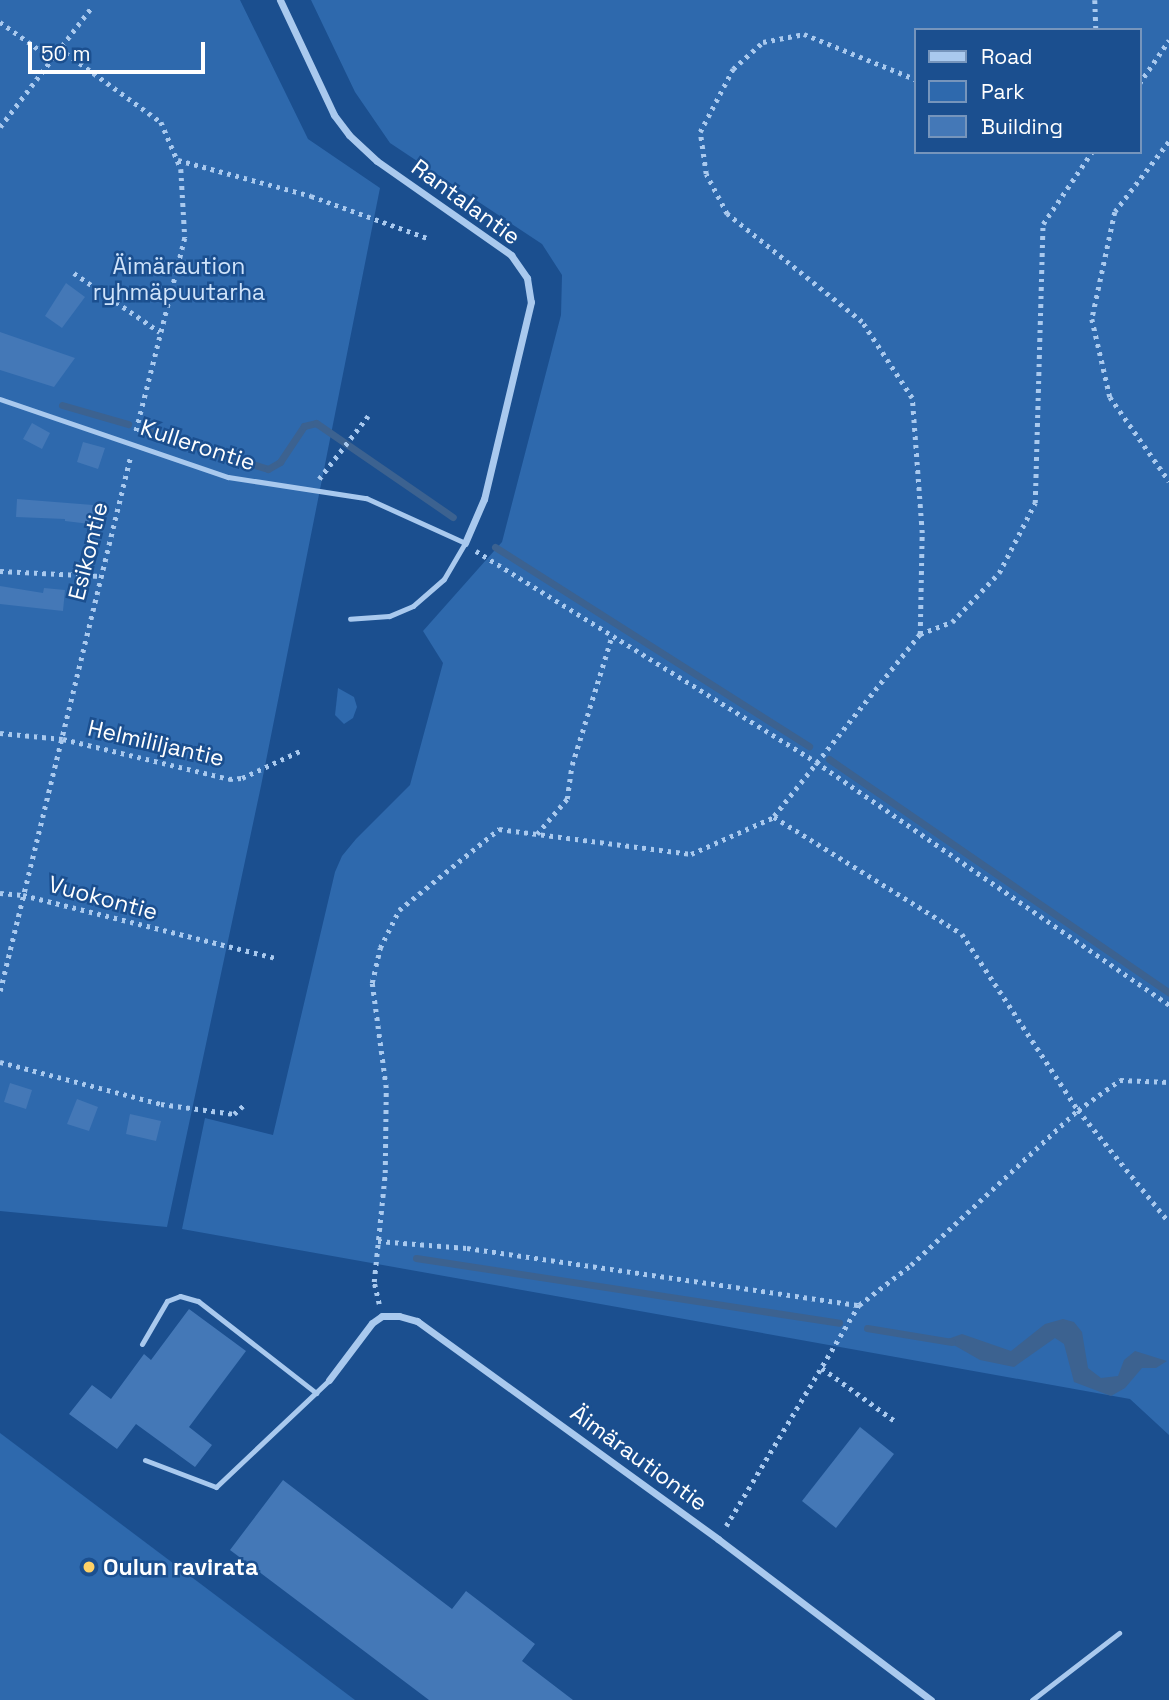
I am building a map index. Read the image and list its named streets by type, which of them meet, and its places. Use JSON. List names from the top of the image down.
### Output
{
  "streets": {
    "street": ["Rantalantie", "Äimärautiontie"],
    "lane": ["Kullerontie"],
    "path": ["Esikontie", "Helmililjantie", "Vuokontie"]
  },
  "crossings": [
    ["Rantalantie", "Kullerontie"],
    ["Kullerontie", "Esikontie"],
    ["Esikontie", "Helmililjantie"],
    ["Esikontie", "Vuokontie"]
  ],
  "parks": ["Äimäraution ryhmäpuutarha"],
  "places": ["Oulun ravirata"],
  "legend": ["Road", "Park", "Building"],
  "scale_bar": "50 m"
}
